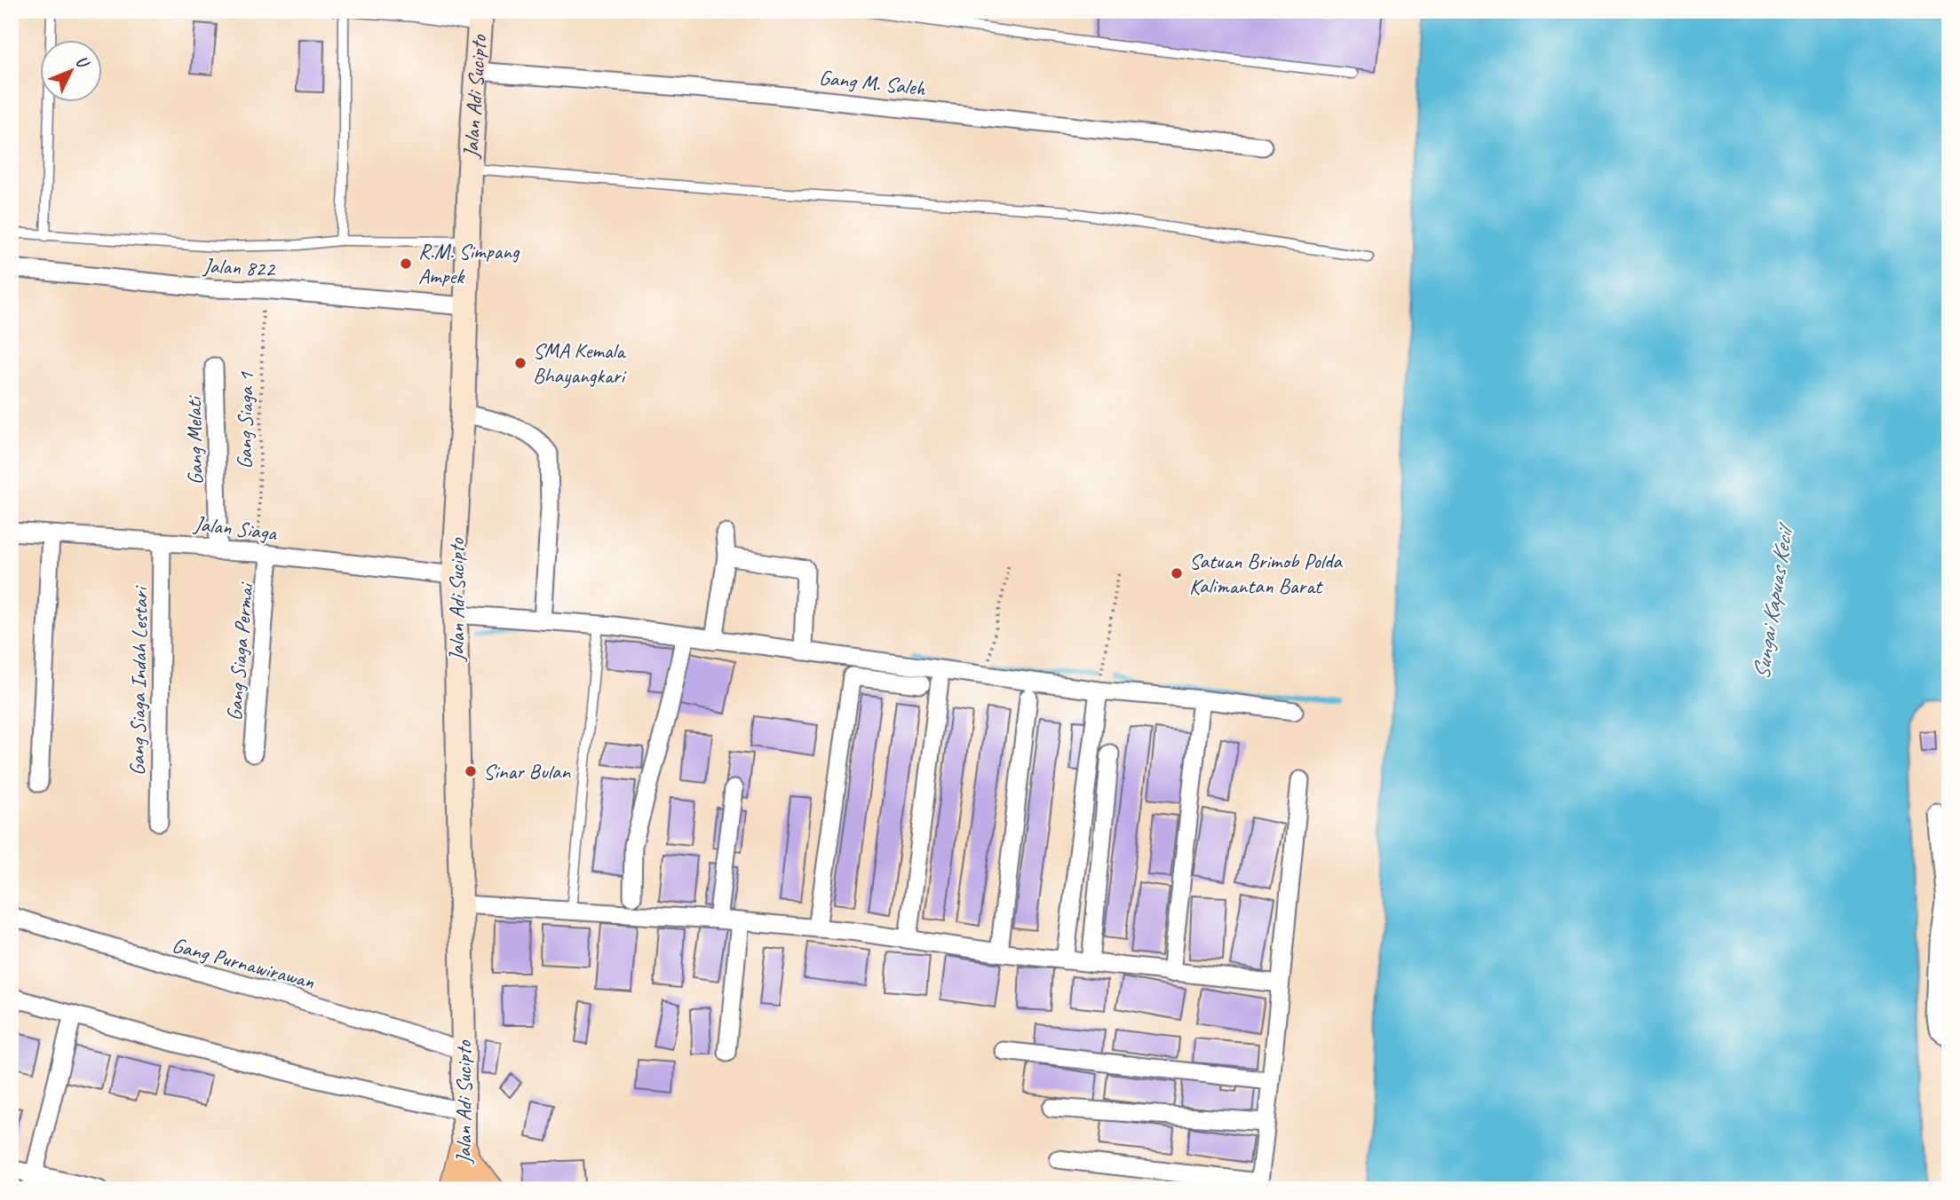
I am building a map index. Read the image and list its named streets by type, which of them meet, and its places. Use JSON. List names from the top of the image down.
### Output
{
  "streets": {
    "main road": ["Jalan Adi Sucipto"],
    "street": [
      "Gang M. Saleh",
      "Jalan 822",
      "Gang Melati",
      "Jalan Siaga",
      "Gang Siaga Permai",
      "Gang Siaga Indah Lestari",
      "Gang Purnawirawan"
    ],
    "path": ["Gang Siaga 1"]
  },
  "crossings": [
    ["Gang M. Saleh", "Jalan Adi Sucipto"],
    ["Jalan Adi Sucipto", "Jalan 822"],
    ["Jalan Adi Sucipto", "Jalan Siaga"],
    ["Jalan Adi Sucipto", "Gang Purnawirawan"],
    ["Jalan 822", "Gang Siaga 1"],
    ["Gang Siaga 1", "Jalan Siaga"],
    ["Gang Siaga 1", "Gang Siaga Permai"],
    ["Gang Melati", "Jalan Siaga"],
    ["Jalan Siaga", "Gang Siaga Permai"],
    ["Jalan Siaga", "Gang Siaga Indah Lestari"]
  ],
  "water": ["Sungai Kapuas Kecil"],
  "places": [
    "R.M. Simpang Ampek",
    "SMA Kemala Bhayangkari",
    "Satuan Brimob Polda Kalimantan Barat",
    "Sinar Bulan"
  ],
  "north": "top right"
}
